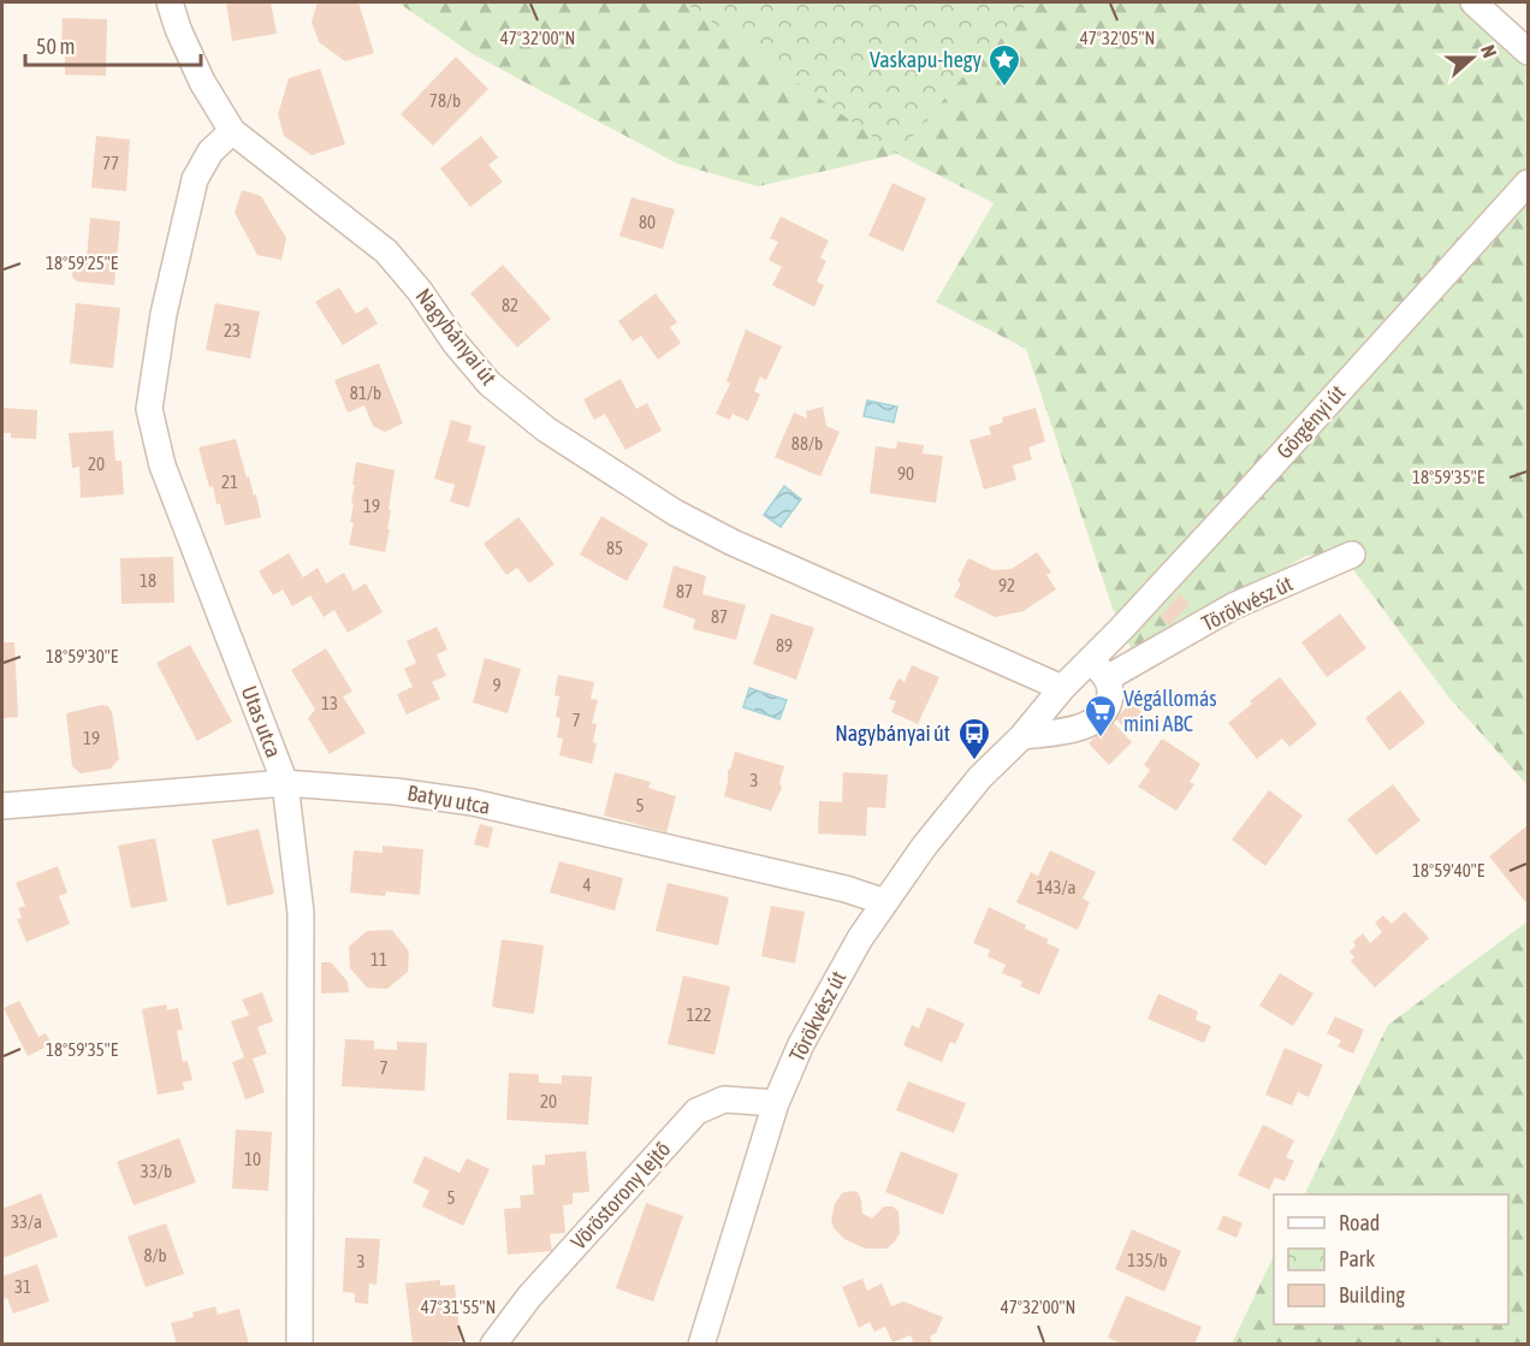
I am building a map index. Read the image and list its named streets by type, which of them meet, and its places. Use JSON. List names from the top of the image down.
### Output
{
  "streets": {
    "street": [
      "Nagybányai út",
      "Görgényi út",
      "Törökvész út",
      "Utas utca",
      "Batyu utca",
      "Vöröstorony lejtő"
    ]
  },
  "crossings": [
    ["Nagybányai út", "Törökvész út"],
    ["Nagybányai út", "Utas utca"],
    ["Görgényi út", "Törökvész út"],
    ["Törökvész út", "Batyu utca"],
    ["Törökvész út", "Vöröstorony lejtő"],
    ["Utas utca", "Batyu utca"]
  ],
  "places": {
    "place": ["Vaskapu-hegy"],
    "supermarket": ["Végállomás mini ABC"],
    "bus stop": ["Nagybányai út"]
  },
  "house_numbers": [
    "78/b",
    "77",
    "80",
    "82",
    "23",
    "81/b",
    "88/b",
    "20",
    "90",
    "21",
    "19",
    "85",
    "18",
    "92",
    "87",
    "87",
    "89",
    "9",
    "13",
    "7",
    "19",
    "3",
    "5",
    "4",
    "143/a",
    "11",
    "122",
    "7",
    "20",
    "10",
    "33/b",
    "5",
    "33/a",
    "8/b",
    "135/b",
    "3",
    "31"
  ],
  "legend": ["Road", "Park", "Building"],
  "scale_bar": "50 m",
  "north": "right",
  "coordinates": [
    "47°32'00\"N",
    "47°32'05\"N",
    "18°59'25\"E",
    "18°59'35\"E",
    "18°59'30\"E",
    "18°59'40\"E",
    "47°31'55\"N"
  ]
}
